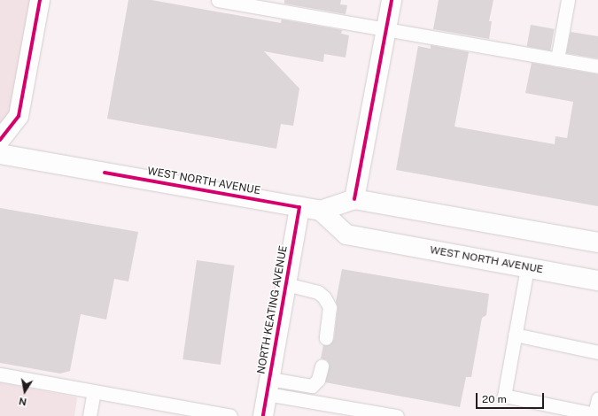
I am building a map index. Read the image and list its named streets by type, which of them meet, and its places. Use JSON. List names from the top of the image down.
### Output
{
  "streets": {
    "main road": ["WEST NORTH AVENUE", "NORTH KEATING AVENUE"]
  },
  "crossings": [
    ["WEST NORTH AVENUE", "NORTH KEATING AVENUE"]
  ],
  "scale_bar": "20 m",
  "north": "bottom"
}
